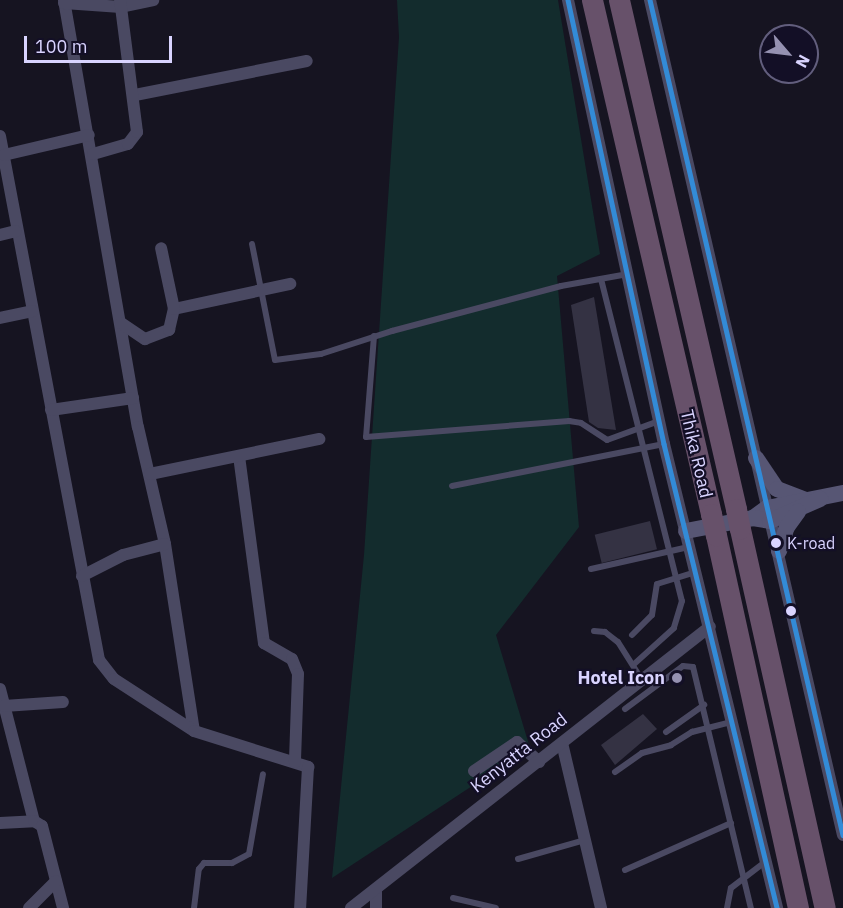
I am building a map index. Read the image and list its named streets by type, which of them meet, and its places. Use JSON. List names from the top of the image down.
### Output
{
  "streets": {
    "highway": ["Thika Road"],
    "street": ["Kenyatta Road"]
  },
  "crossings": [
    ["Thika Road", "Kenyatta Road"]
  ],
  "places": ["K-road", "Hotel Icon"],
  "scale_bar": "100 m",
  "north": "bottom right"
}
